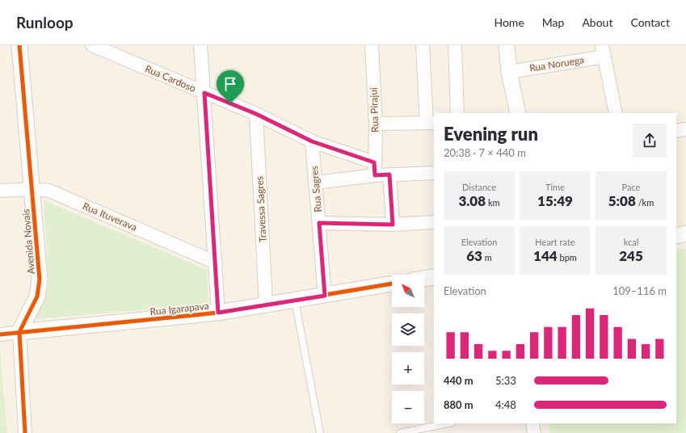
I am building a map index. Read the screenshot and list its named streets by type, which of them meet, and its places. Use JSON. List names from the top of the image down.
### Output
{
  "streets": {
    "street": [
      "Rua Noruega",
      "Rua Cardoso",
      "Rua Pirajui",
      "Rua Sagres",
      "Travessa Sagres",
      "Rua Ituverava",
      "Avenida Novais",
      "Rua Igarapava"
    ]
  },
  "crossings": [
    ["Rua Cardoso", "Rua Pirajui"],
    ["Rua Cardoso", "Rua Sagres"],
    ["Rua Cardoso", "Travessa Sagres"],
    ["Rua Sagres", "Rua Igarapava"],
    ["Travessa Sagres", "Rua Igarapava"],
    ["Rua Ituverava", "Avenida Novais"],
    ["Avenida Novais", "Rua Igarapava"]
  ],
  "north": "top left",
  "page": {
    "header": "Runloop",
    "nav": [
      "Home",
      "Map",
      "About",
      "Contact"
    ],
    "heading": ["Evening run", "20:38 · 7 × 440 m"],
    "stats": [
      ["Distance", "3.08 km"],
      ["Time", "15:49"],
      ["Pace", "5:08 /km"],
      ["Elevation", "63 m"],
      ["Heart rate", "144 bpm"],
      ["kcal", "245"]
    ],
    "map_buttons": ["+", "−"],
    "chart": ["Elevation", "109–116 m"],
    "list": [
      {
        "name": "440 m",
        "note": "5:33"
      },
      {
        "name": "880 m",
        "note": "4:48"
      }
    ]
  }
}
